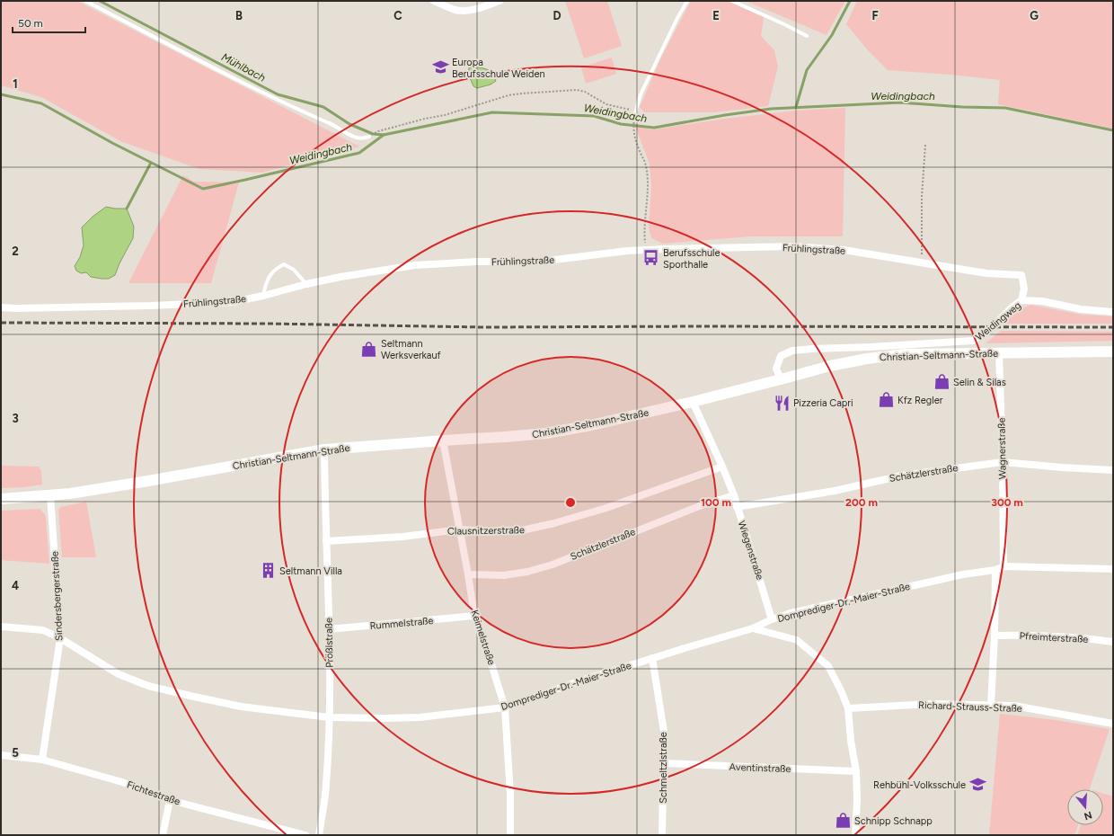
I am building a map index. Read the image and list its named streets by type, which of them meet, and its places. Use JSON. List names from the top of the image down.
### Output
{
  "streets": {
    "main road": ["Christian-Seltmann-Straße"],
    "street": [
      "Frühlingstraße",
      "Weidingweg",
      "Wagnerstraße",
      "Schätzlerstraße",
      "Clausnitzerstraße",
      "Wiegenstraße",
      "Sindersbergerstraße",
      "Domprediger-Dr.-Maier-Straße",
      "Rummelstraße",
      "Keimelstraße",
      "Pfreimterstraße",
      "Prößlstraße",
      "Richard-Strauss-Straße",
      "Schmeltzlstraße",
      "Aventinstraße",
      "Fichtestraße"
    ]
  },
  "crossings": [
    ["Frühlingstraße", "Weidingweg"],
    ["Weidingweg", "Christian-Seltmann-Straße"],
    ["Christian-Seltmann-Straße", "Wagnerstraße"],
    ["Christian-Seltmann-Straße", "Wiegenstraße"],
    ["Christian-Seltmann-Straße", "Sindersbergerstraße"],
    ["Christian-Seltmann-Straße", "Keimelstraße"],
    ["Christian-Seltmann-Straße", "Prößlstraße"],
    ["Wagnerstraße", "Schätzlerstraße"],
    ["Wagnerstraße", "Domprediger-Dr.-Maier-Straße"],
    ["Schätzlerstraße", "Wiegenstraße"],
    ["Schätzlerstraße", "Keimelstraße"],
    ["Clausnitzerstraße", "Wiegenstraße"],
    ["Clausnitzerstraße", "Keimelstraße"],
    ["Clausnitzerstraße", "Prößlstraße"],
    ["Wiegenstraße", "Domprediger-Dr.-Maier-Straße"],
    ["Sindersbergerstraße", "Domprediger-Dr.-Maier-Straße"],
    ["Sindersbergerstraße", "Fichtestraße"],
    ["Domprediger-Dr.-Maier-Straße", "Keimelstraße"],
    ["Domprediger-Dr.-Maier-Straße", "Prößlstraße"],
    ["Domprediger-Dr.-Maier-Straße", "Schmeltzlstraße"],
    ["Rummelstraße", "Keimelstraße"],
    ["Rummelstraße", "Prößlstraße"],
    ["Schmeltzlstraße", "Aventinstraße"]
  ],
  "water": ["Mühlbach", "Weidingbach"],
  "places": {
    "school or university": ["Europa Berufsschule Weiden", "Rehbühl-Volksschule"],
    "bus stop": ["Berufsschule Sporthalle"],
    "shop": [
      "Seltmann Werksverkauf",
      "Selin & Silas",
      "Kfz Regler",
      "Schnipp Schnapp"
    ],
    "restaurant": ["Pizzeria Capri"],
    "building": ["Seltmann Villa"]
  },
  "scale_bar": "50 m",
  "north": "bottom",
  "grid": {
    "columns": [
      "B",
      "C",
      "D",
      "E",
      "F",
      "G"
    ],
    "rows": [
      "1",
      "2",
      "3",
      "4",
      "5"
    ]
  },
  "rings": ["100 m", "200 m", "300 m"]
}
